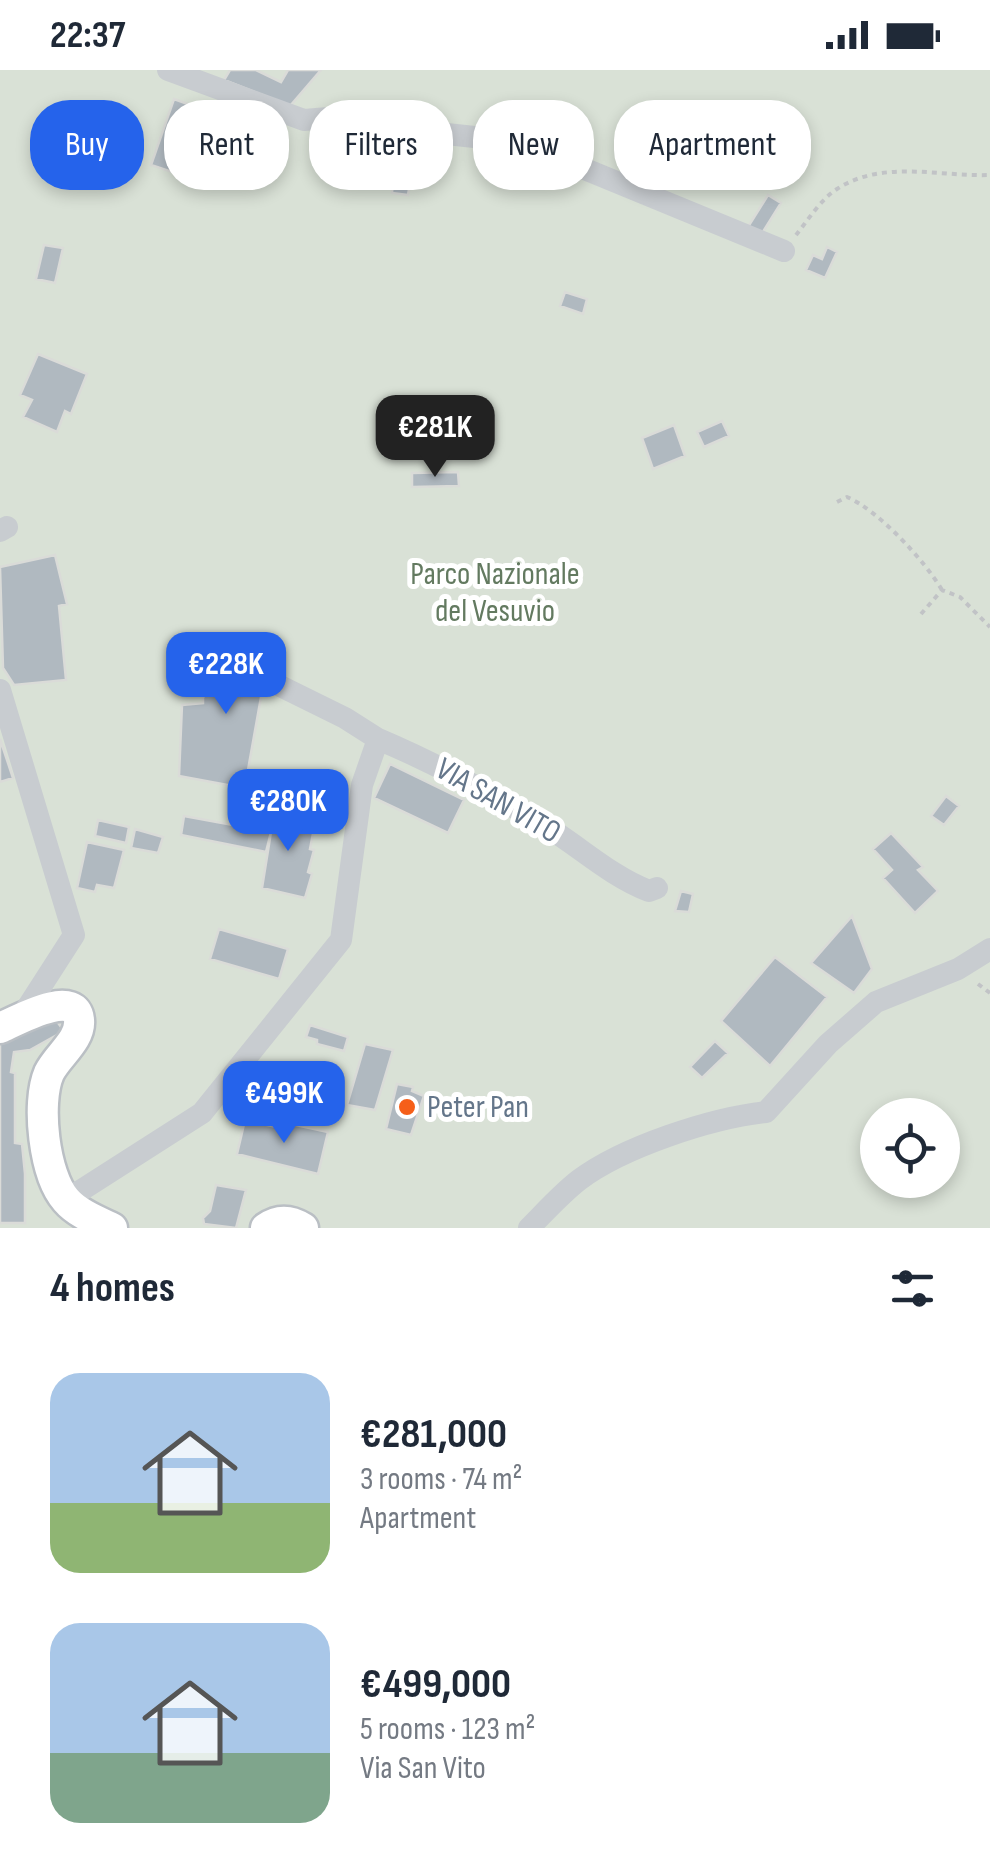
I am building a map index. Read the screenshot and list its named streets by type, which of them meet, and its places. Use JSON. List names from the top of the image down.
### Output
{
  "streets": {
    "street": ["VIA SAN VITO"]
  },
  "parks": ["Parco Nazionale del Vesuvio"],
  "places": ["Peter Pan"],
  "page": {
    "status": "22:37",
    "chip": [
      "Buy",
      "Rent",
      "Filters",
      "New",
      "Apartment"
    ],
    "price": [
      "€281K",
      "€228K",
      "€280K",
      "€499K"
    ],
    "heading": "4 homes",
    "list": [
      {
        "name": "€281,000",
        "note": "3 rooms · 74 m² · Apartment"
      },
      {
        "name": "€499,000",
        "note": "5 rooms · 123 m² · Via San Vito"
      }
    ]
  }
}
